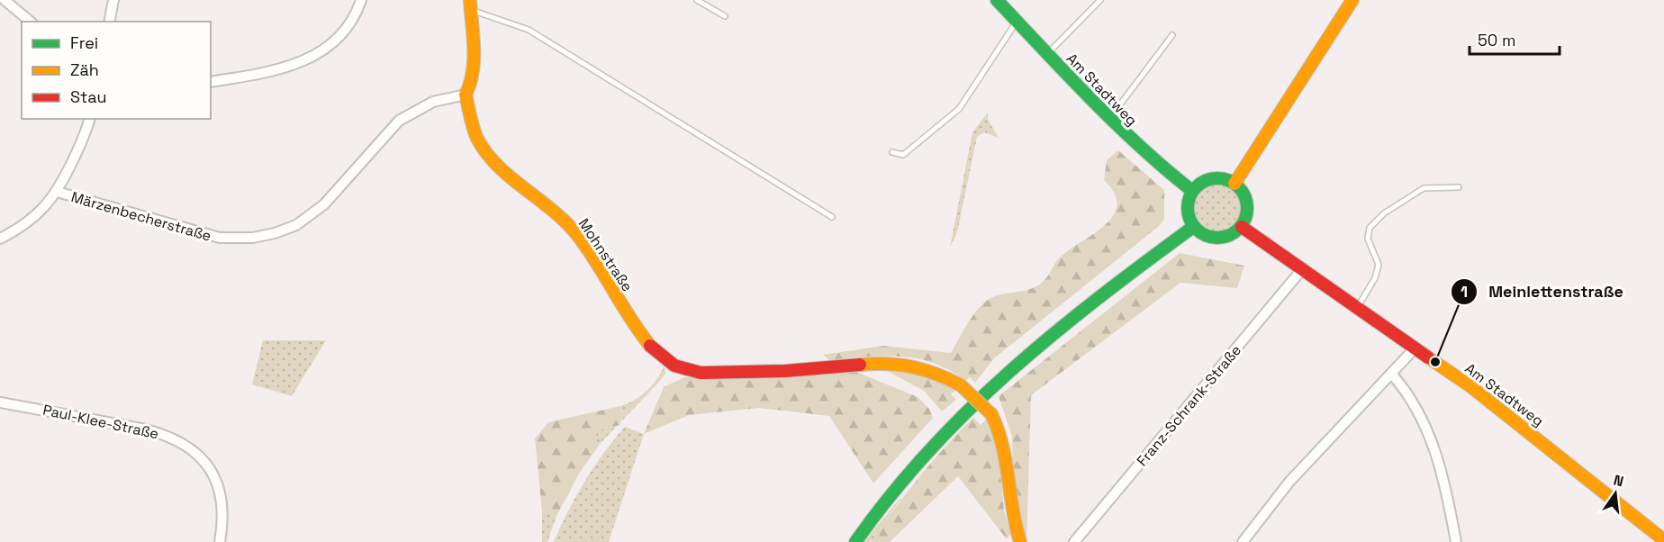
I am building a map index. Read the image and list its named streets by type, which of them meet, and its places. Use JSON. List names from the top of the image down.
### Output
{
  "streets": {
    "street": [
      "Am Stadtweg",
      "Märzenbecherstraße",
      "Mohnstraße",
      "Franz-Schrank-Straße",
      "Paul-Klee-Straße"
    ]
  },
  "crossings": [
    ["Am Stadtweg", "Franz-Schrank-Straße"],
    ["Märzenbecherstraße", "Mohnstraße"]
  ],
  "places": ["Meinlettenstraße"],
  "legend": ["Frei", "Zäh", "Stau"],
  "scale_bar": "50 m",
  "north": "top"
}
